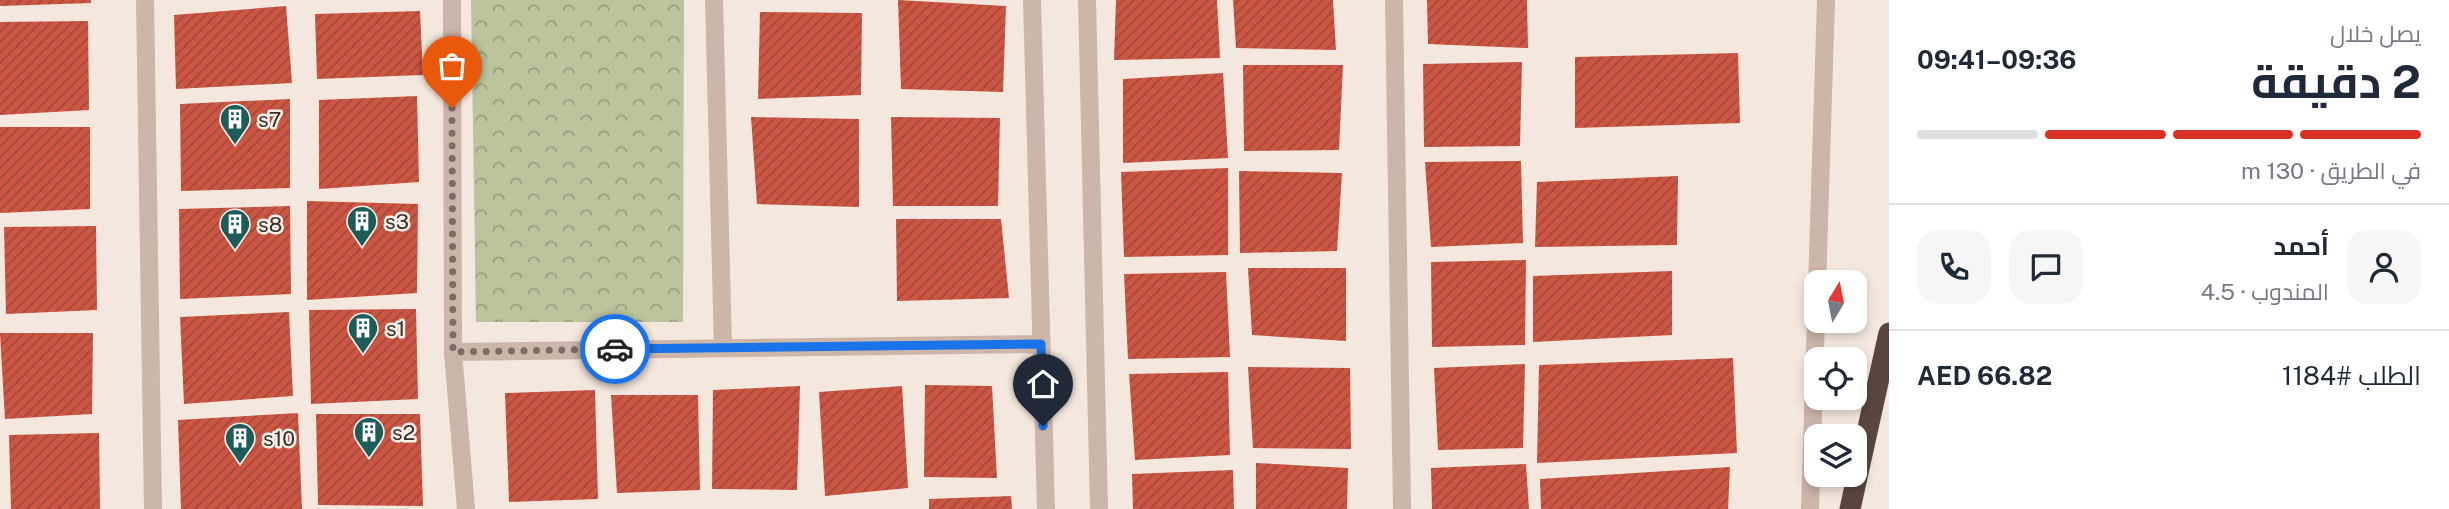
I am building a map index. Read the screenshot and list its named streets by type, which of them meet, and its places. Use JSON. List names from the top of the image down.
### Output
{
  "places": {
    "building": [
      "s7",
      "s3",
      "s8",
      "s1",
      "s2",
      "s10"
    ]
  },
  "north": "top",
  "page": {
    "heading": ["2 دقيقة", "يصل خلال", "09:36–09:41"],
    "panel": [
      "أحمد",
      "المندوب · 4.5",
      "الطلب #1184",
      "AED 66.82"
    ],
    "bar": "في الطريق · 130 m"
  }
}
